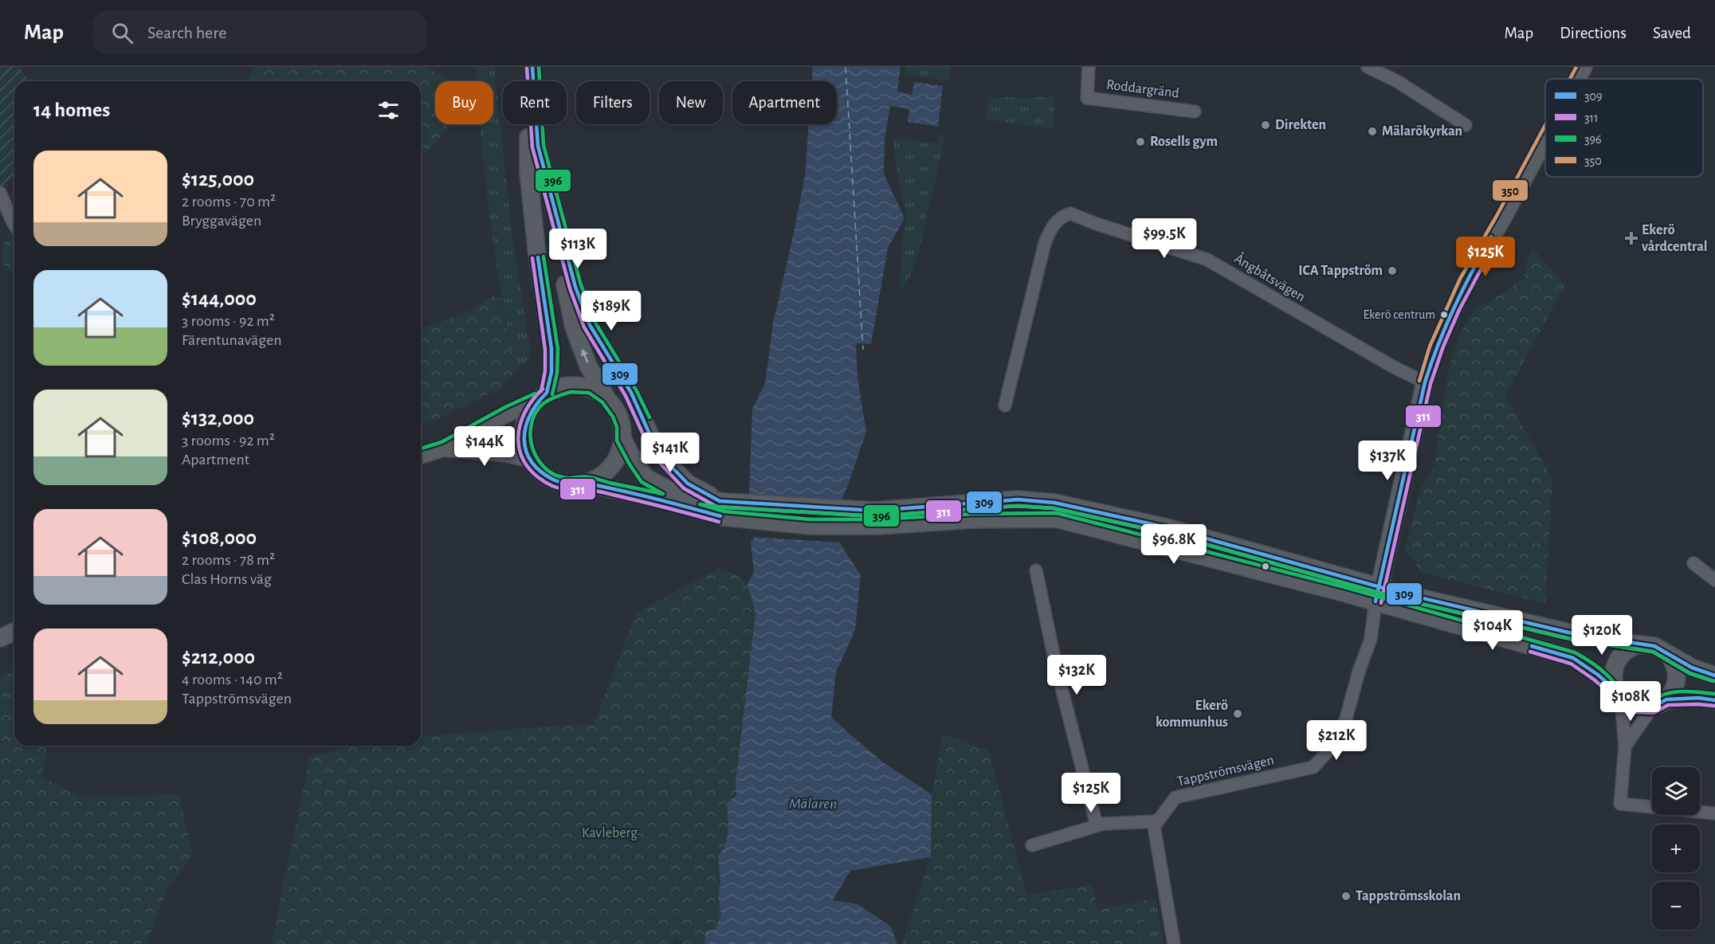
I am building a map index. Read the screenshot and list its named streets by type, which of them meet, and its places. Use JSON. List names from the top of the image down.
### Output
{
  "streets": {
    "street": ["Roddargränd", "Ångbåtsvägen", "Tappströmsvägen"]
  },
  "water": ["Mälaren"],
  "parks": ["Kavleberg"],
  "places": {
    "other": [
      "Direkten",
      "Mälarökyrkan",
      "Rosells gym",
      "ICA Tappström",
      "Ekerö centrum",
      "Ekerö kommunhus",
      "Tappströmsskolan"
    ],
    "health": ["Ekerö vårdcentral"]
  },
  "lines": [
    "transit line 309",
    "transit line 396",
    "transit line 350",
    "transit line 311"
  ],
  "legend": [
    "309",
    "311",
    "396",
    "350"
  ],
  "page": {
    "header": "Map",
    "search": "Search here",
    "nav": ["Map", "Directions", "Saved"],
    "chip": [
      "Buy",
      "Rent",
      "Filters",
      "New",
      "Apartment"
    ],
    "heading": "14 homes",
    "list": [
      {
        "name": "$125,000",
        "note": "2 rooms · 70 m² · Bryggavägen"
      },
      {
        "name": "$144,000",
        "note": "3 rooms · 92 m² · Färentunavägen"
      },
      {
        "name": "$132,000",
        "note": "3 rooms · 92 m² · Apartment"
      },
      {
        "name": "$108,000",
        "note": "2 rooms · 78 m² · Clas Horns väg"
      },
      {
        "name": "$212,000",
        "note": "4 rooms · 140 m² · Tappströmsvägen"
      }
    ],
    "price": [
      "$99.5K",
      "$113K",
      "$125K",
      "$189K",
      "$144K",
      "$141K",
      "$137K",
      "$96.8K",
      "$104K",
      "$120K",
      "$132K",
      "$108K",
      "$212K",
      "$125K"
    ],
    "map_buttons": ["+", "−"]
  }
}
